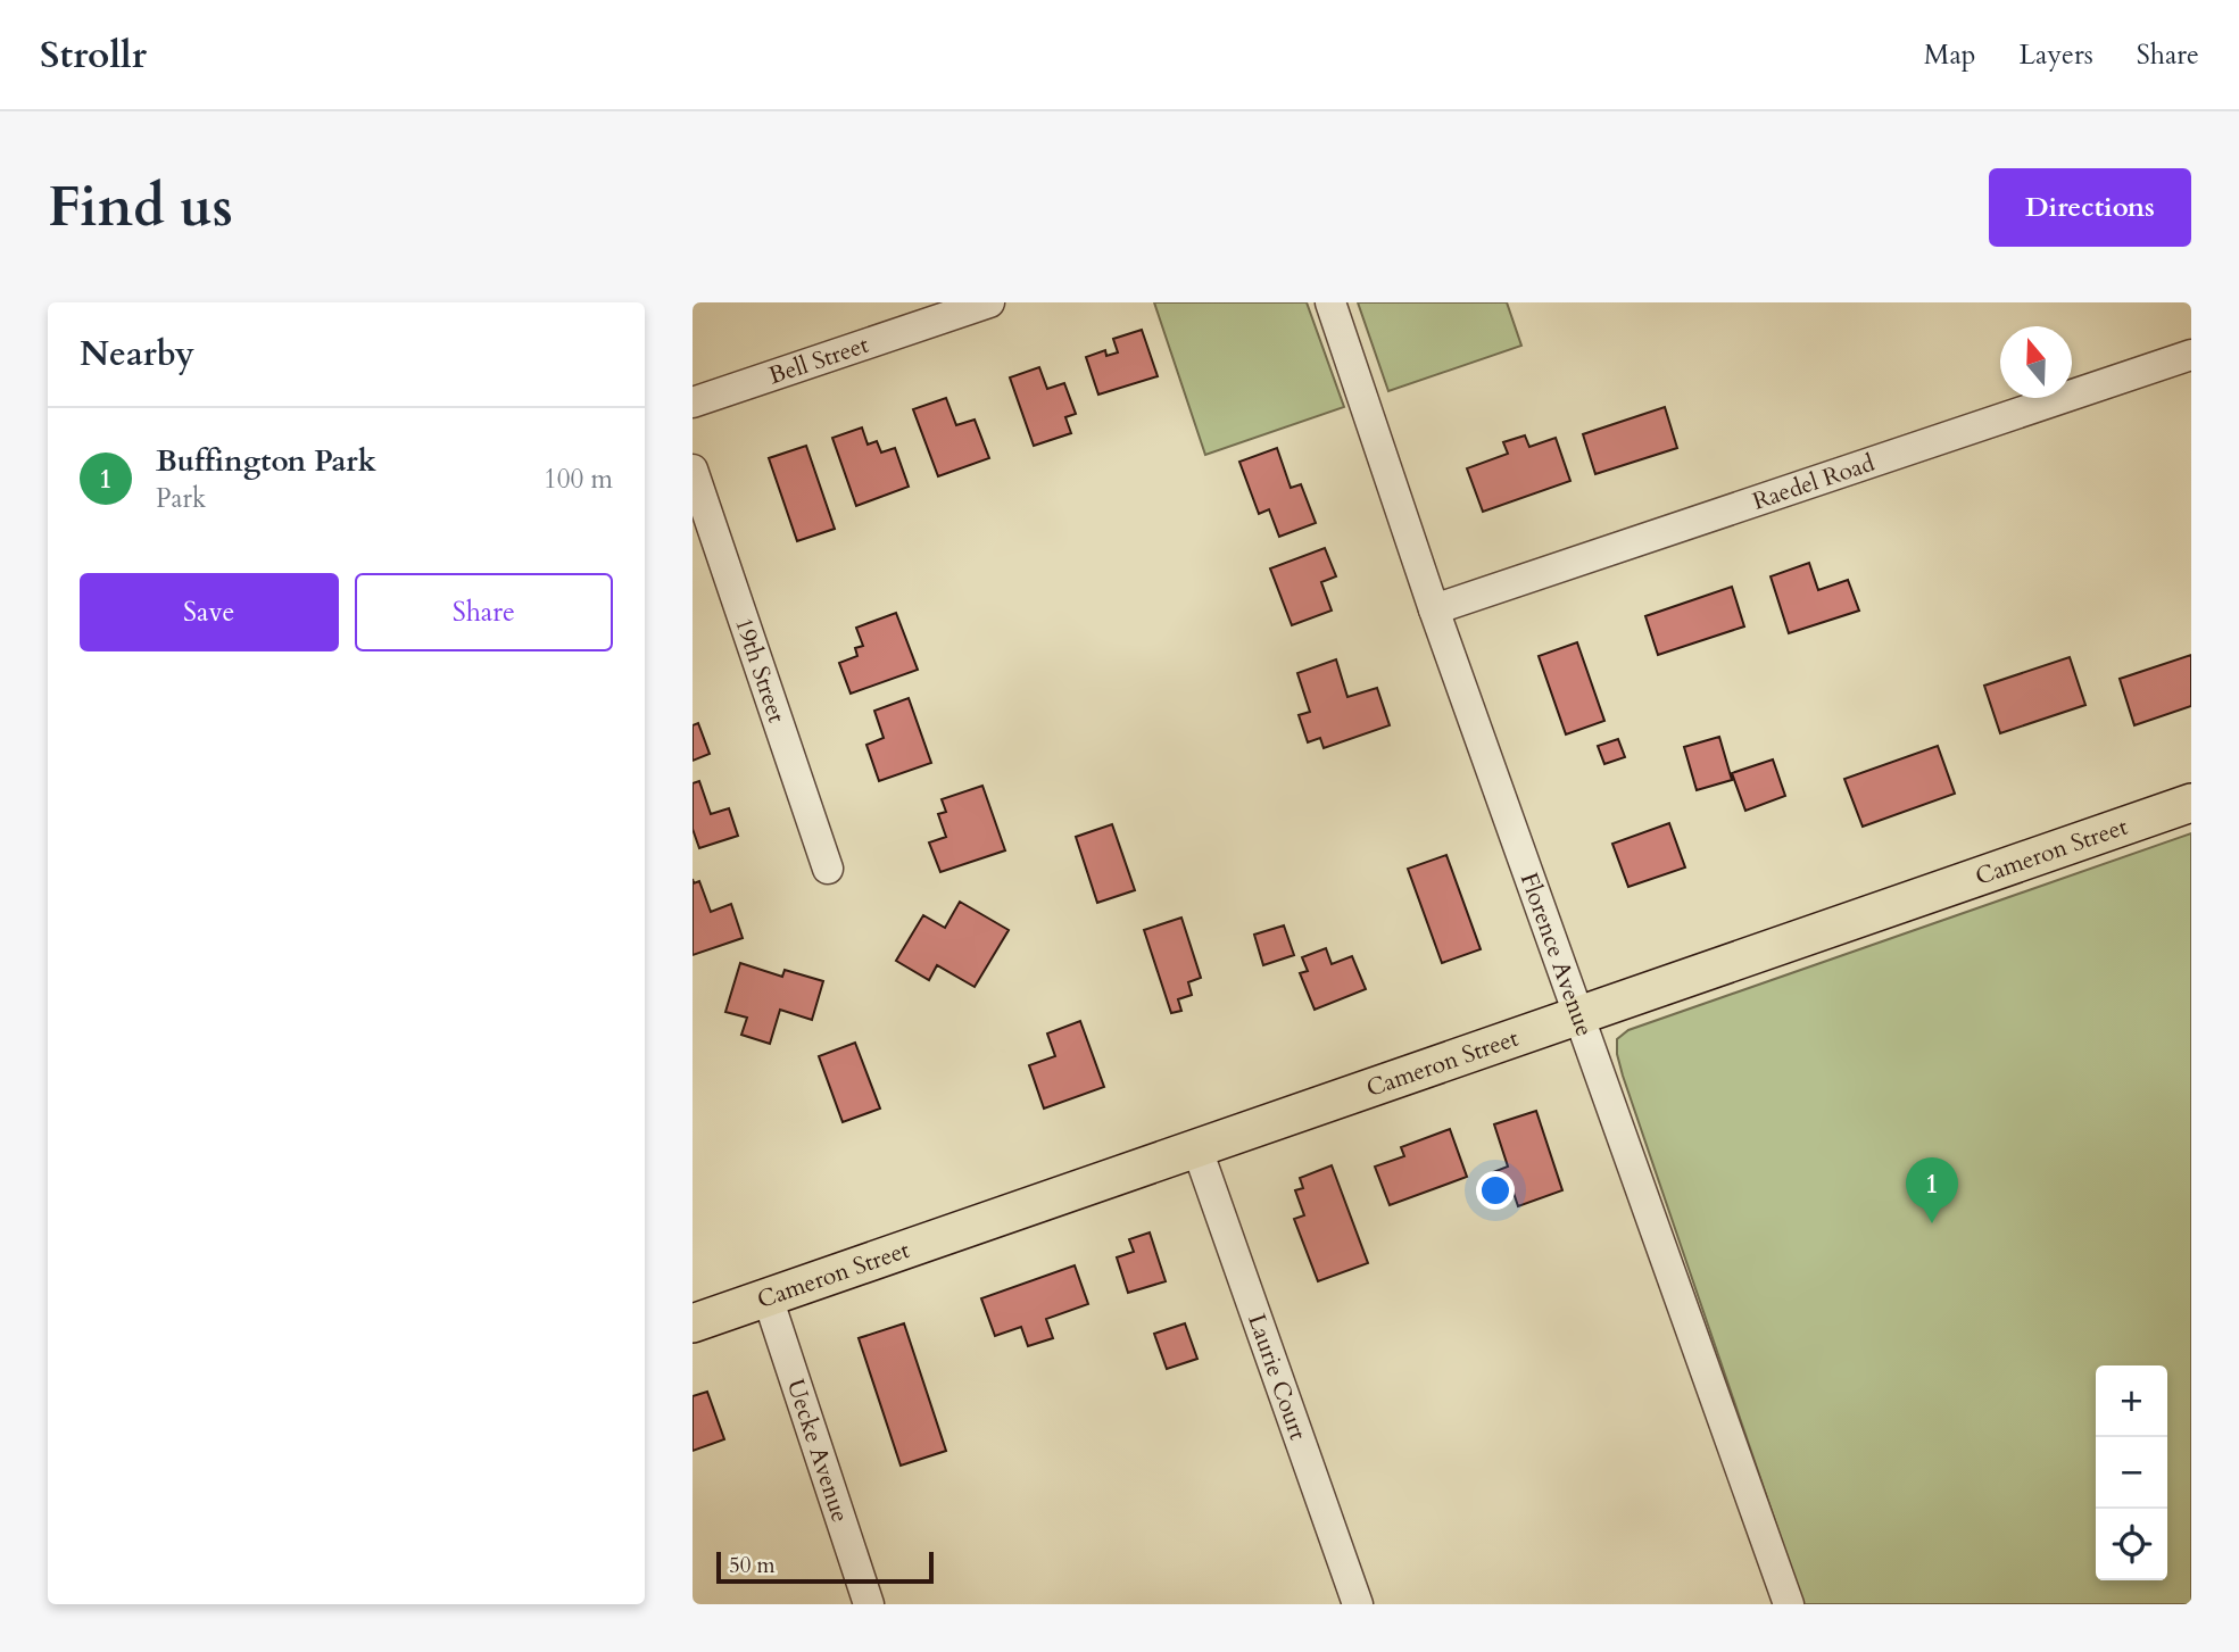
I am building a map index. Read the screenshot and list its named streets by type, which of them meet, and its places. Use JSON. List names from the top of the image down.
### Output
{
  "streets": {
    "main road": ["Cameron Street"],
    "street": [
      "Bell Street",
      "Raedel Road",
      "19th Street",
      "Florence Avenue",
      "Laurie Court",
      "Uecke Avenue"
    ]
  },
  "crossings": [
    ["Raedel Road", "Florence Avenue"],
    ["Cameron Street", "Florence Avenue"],
    ["Cameron Street", "Laurie Court"],
    ["Cameron Street", "Uecke Avenue"]
  ],
  "scale_bar": "50 m",
  "north": "top",
  "page": {
    "header": "Strollr",
    "nav": ["Map", "Layers", "Share"],
    "buttons": [
      "Directions",
      ["Save", "Share"]
    ],
    "title": "Find us",
    "heading": "Nearby",
    "list": [
      {
        "mark": "1",
        "name": "Buffington Park",
        "note": "Park",
        "value": "100 m"
      }
    ],
    "pins": "1",
    "map_buttons": ["+", "−"],
    "scale": "50 m"
  }
}
